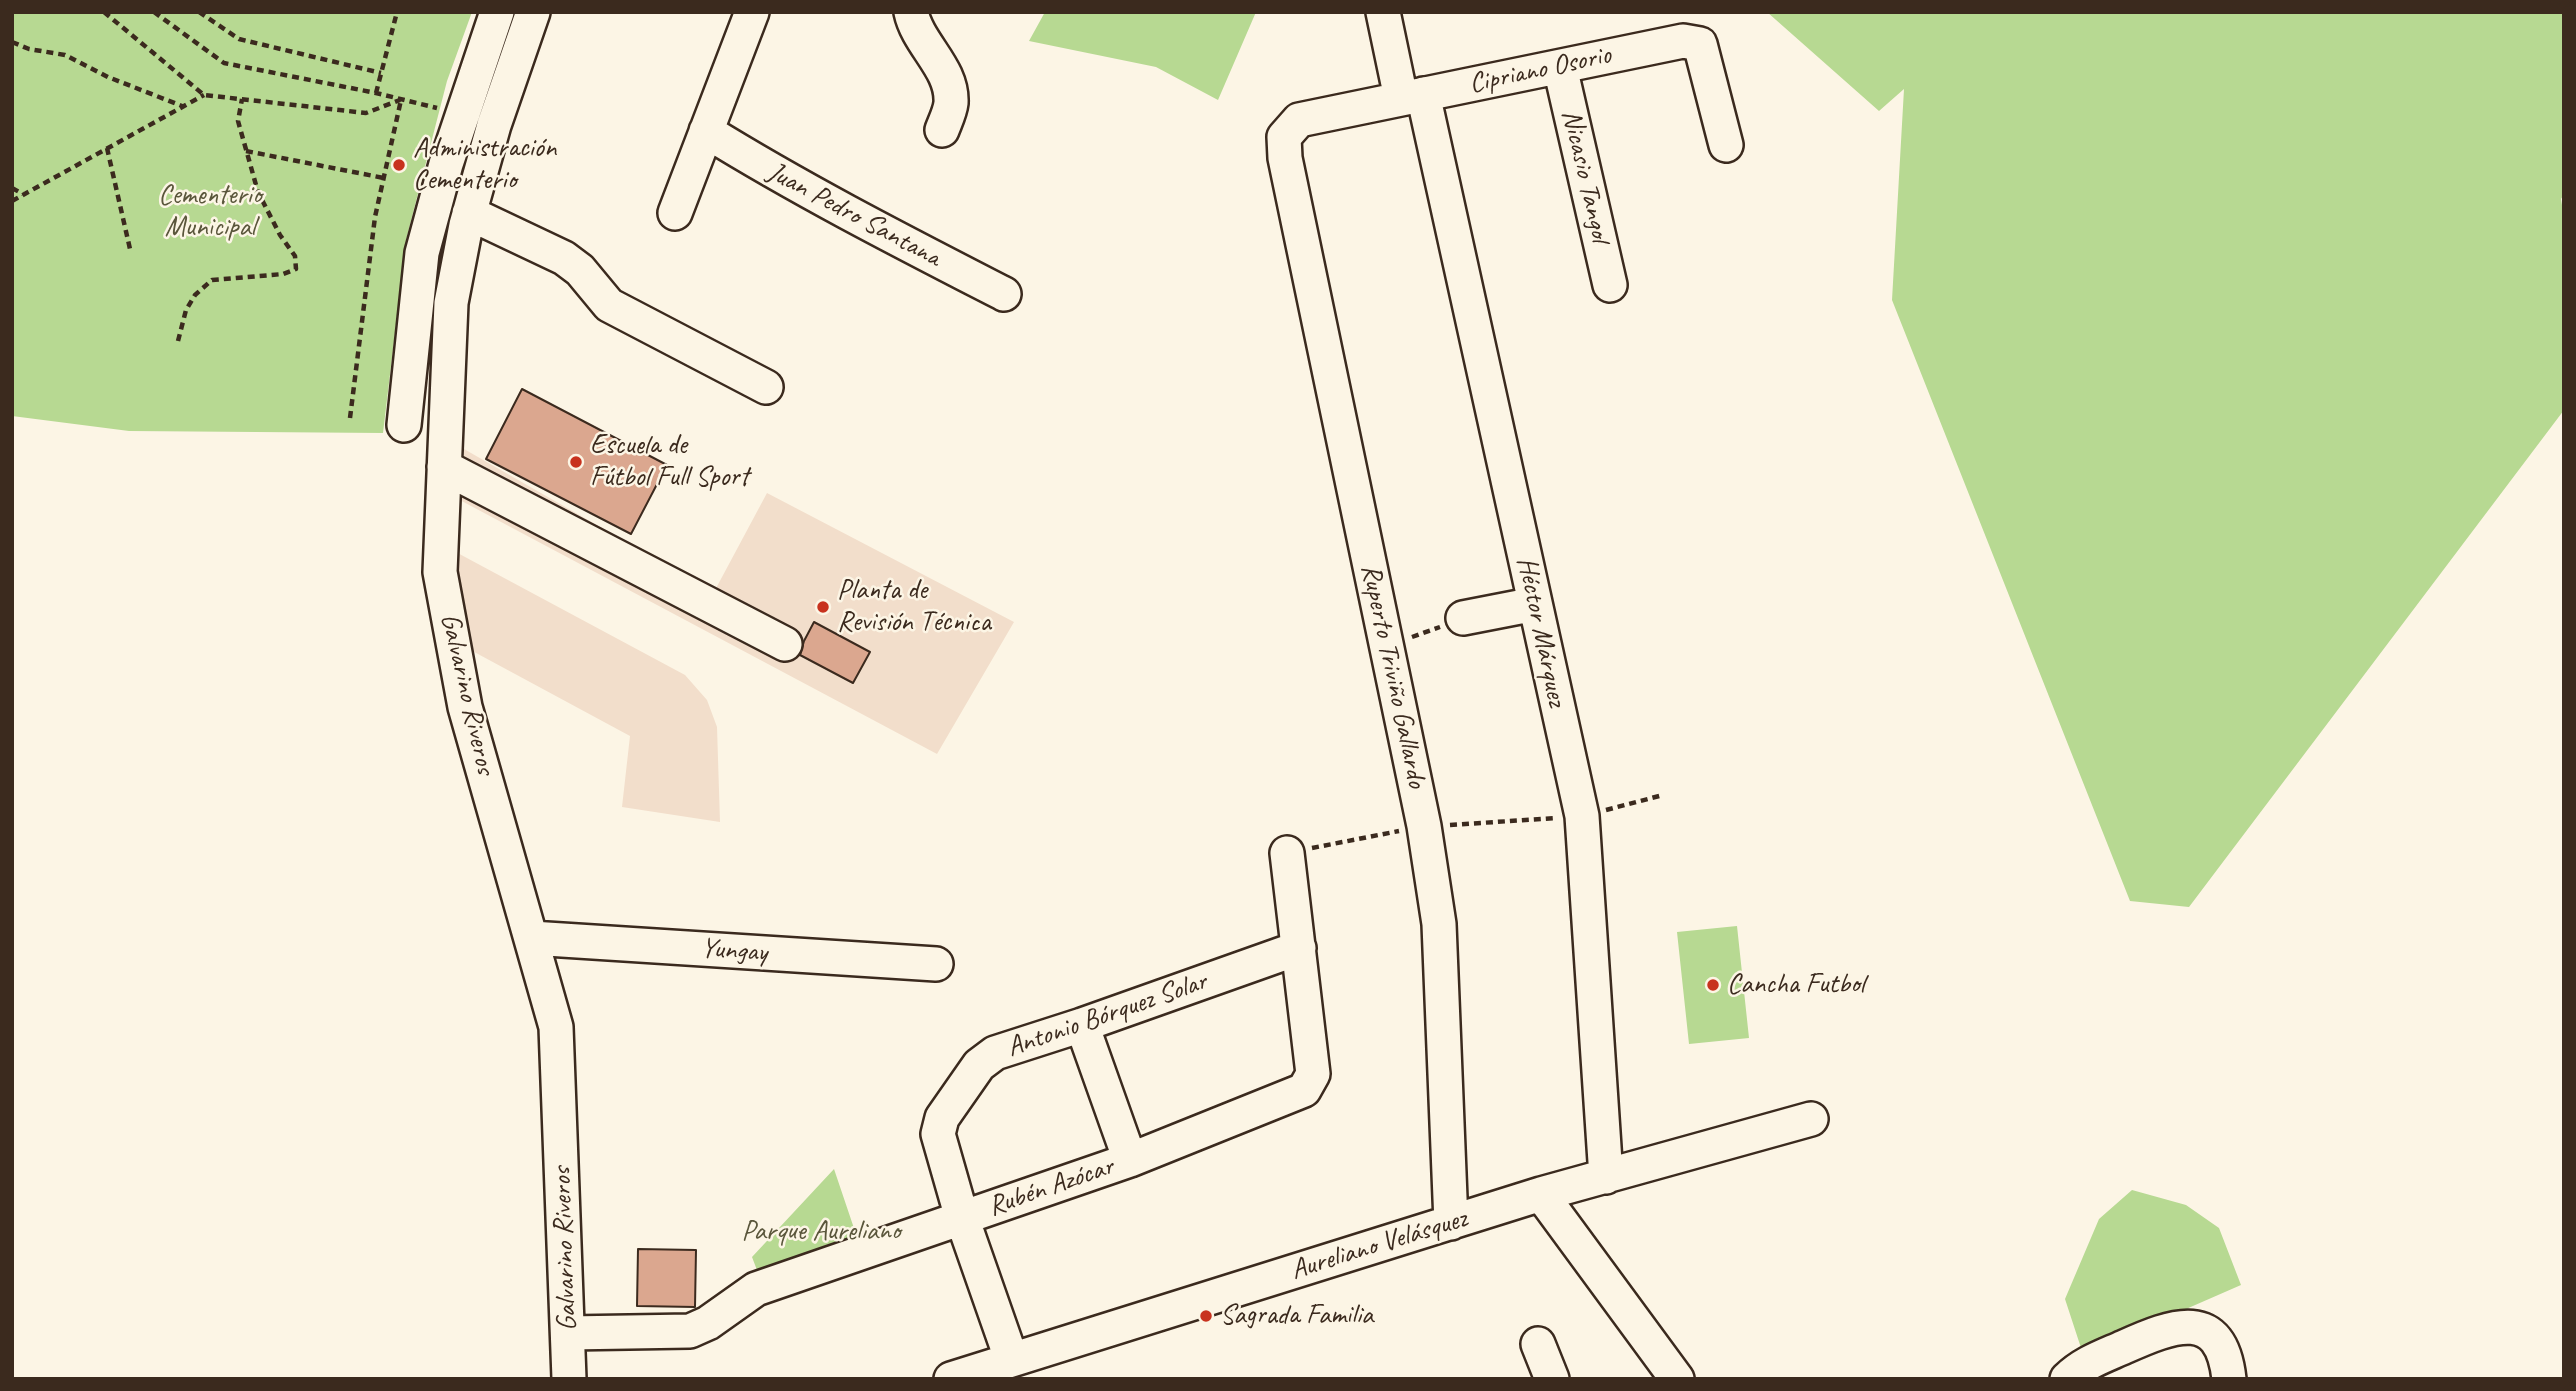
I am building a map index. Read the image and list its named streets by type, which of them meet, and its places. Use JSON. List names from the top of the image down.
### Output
{
  "streets": {
    "street": [
      "Cipriano Osorio",
      "Nicasio Tangol",
      "Juan Pedro Santana",
      "Héctor Márquez",
      "Ruperto Triviño Gallardo",
      "Galvarino Riveros",
      "Yungay",
      "Antonio Bórquez Solar",
      "Rubén Azócar",
      "Aureliano Velásquez"
    ]
  },
  "crossings": [
    ["Cipriano Osorio", "Nicasio Tangol"],
    ["Cipriano Osorio", "Héctor Márquez"],
    ["Cipriano Osorio", "Ruperto Triviño Gallardo"],
    ["Héctor Márquez", "Aureliano Velásquez"],
    ["Ruperto Triviño Gallardo", "Aureliano Velásquez"],
    ["Galvarino Riveros", "Yungay"],
    ["Galvarino Riveros", "Rubén Azócar"],
    ["Antonio Bórquez Solar", "Rubén Azócar"],
    ["Antonio Bórquez Solar", "Aureliano Velásquez"]
  ],
  "parks": ["Cementerio Municipal", "Parque Aureliano"],
  "places": [
    "Administración Cementerio",
    "Escuela de Fútbol Full Sport",
    "Planta de Revisión Técnica",
    "Cancha Futbol",
    "Sagrada Familia"
  ]
}
